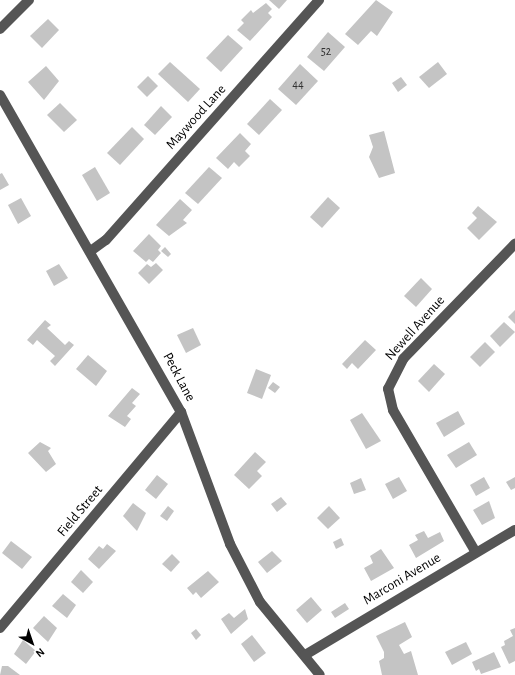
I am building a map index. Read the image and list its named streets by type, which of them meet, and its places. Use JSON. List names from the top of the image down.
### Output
{
  "streets": {
    "street": [
      "Maywood Lane",
      "Newell Avenue",
      "Peck Lane",
      "Field Street",
      "Marconi Avenue"
    ]
  },
  "crossings": [
    ["Maywood Lane", "Peck Lane"],
    ["Newell Avenue", "Marconi Avenue"],
    ["Peck Lane", "Field Street"],
    ["Peck Lane", "Marconi Avenue"]
  ],
  "house_numbers": ["52", "44"],
  "north": "bottom right"
}
